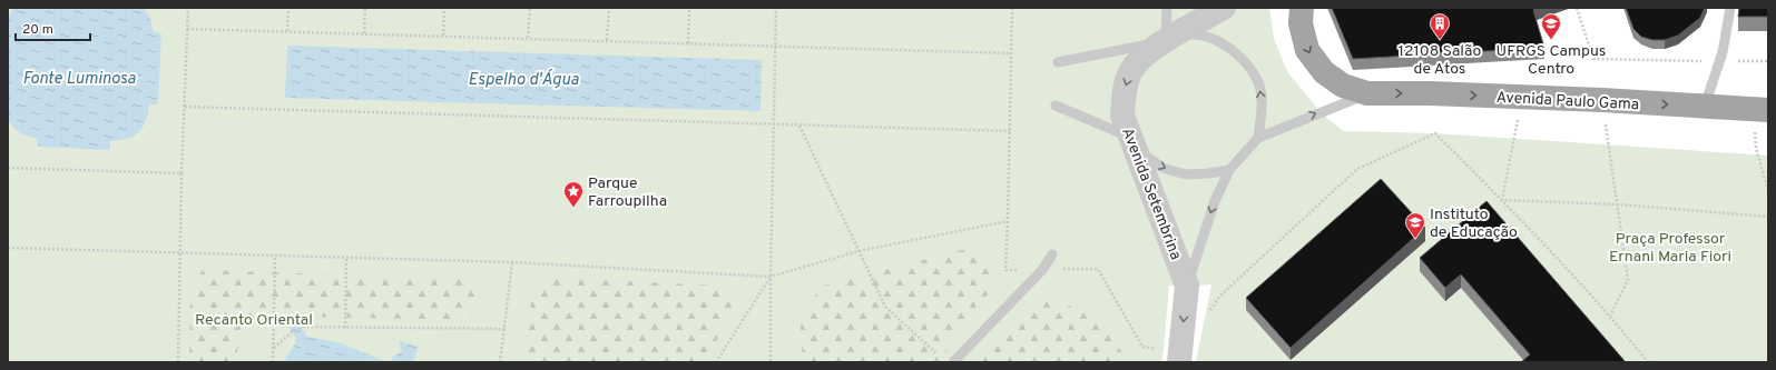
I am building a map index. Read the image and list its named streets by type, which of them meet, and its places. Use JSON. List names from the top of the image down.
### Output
{
  "streets": {
    "main road": ["Avenida Paulo Gama"],
    "street": ["Avenida Setembrina"]
  },
  "crossings": [
    ["Avenida Paulo Gama", "Avenida Setembrina"]
  ],
  "water": ["Fonte Luminosa", "Espelho d'Água"],
  "parks": ["Praça Professor Ernani Maria Fiori", "Recanto Oriental"],
  "places": {
    "building": ["12108 Salão de Atos"],
    "school or university": ["UFRGS Campus Centro", "Instituto de Educação"],
    "place": ["Parque Farroupilha"]
  },
  "scale_bar": "20 m"
}
